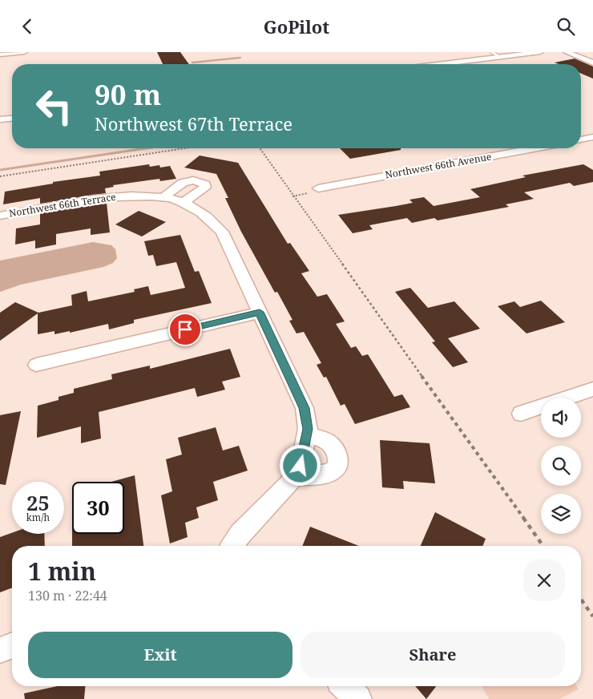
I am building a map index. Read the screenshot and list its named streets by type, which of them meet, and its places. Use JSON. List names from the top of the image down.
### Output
{
  "streets": {
    "street": ["Northwest 66th Avenue", "Northwest 66th Terrace"]
  },
  "page": {
    "header": "GoPilot",
    "turn": ["90 m", "Northwest 67th Terrace"],
    "speed": "25 km/h",
    "limit": "30",
    "heading": ["1 min", "130 m · 22:44"],
    "buttons": ["Exit", "Share"]
  }
}
